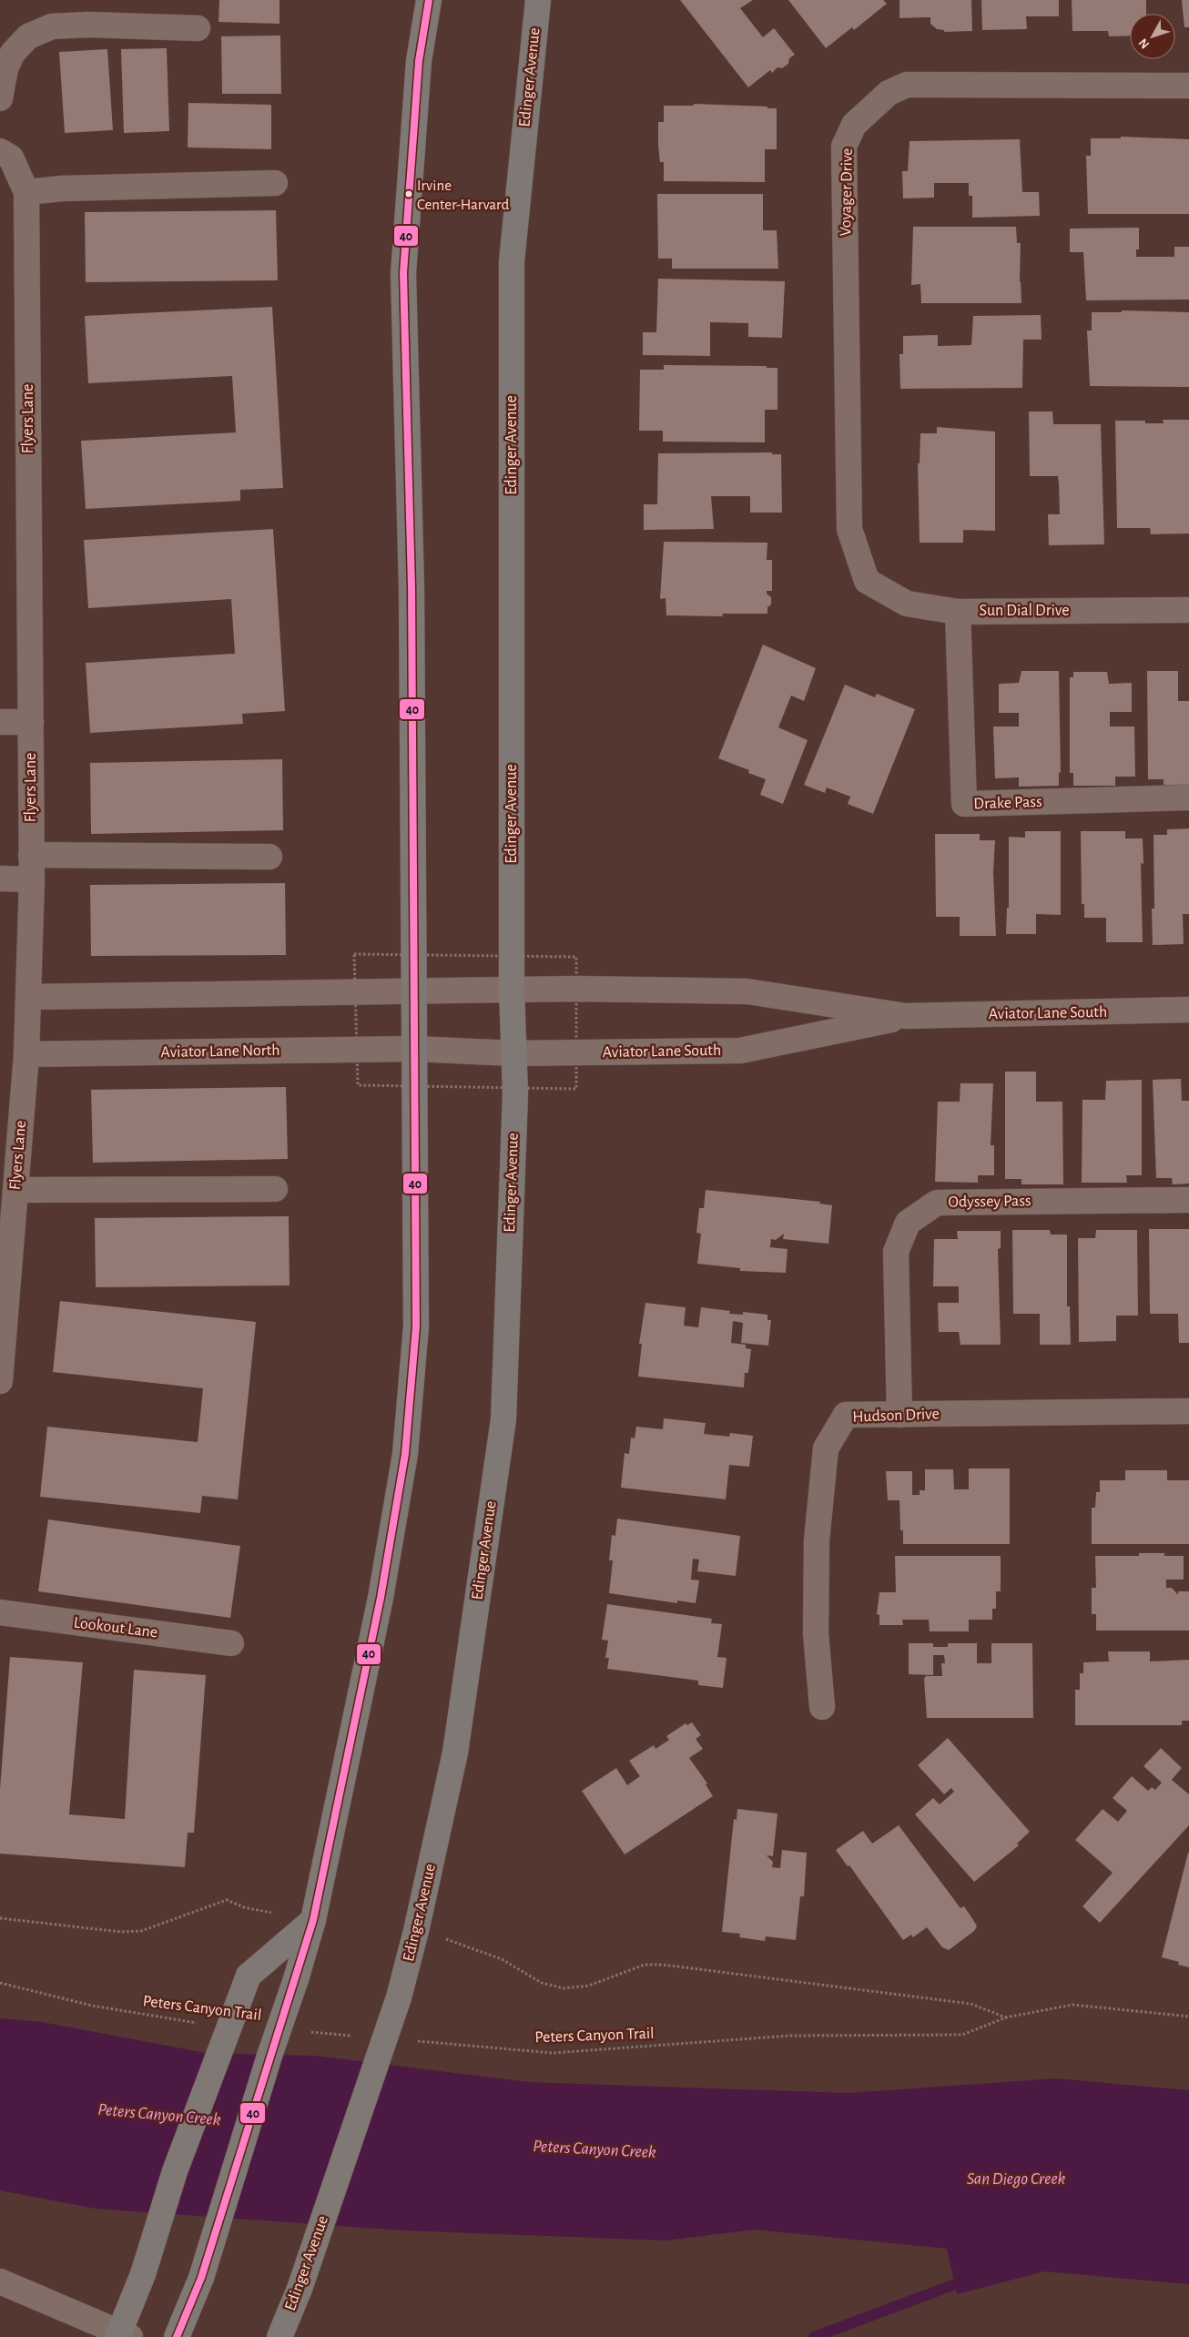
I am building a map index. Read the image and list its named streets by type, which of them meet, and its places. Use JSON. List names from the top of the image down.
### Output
{
  "streets": {
    "main road": ["Edinger Avenue"],
    "street": [
      "Voyager Drive",
      "Flyers Lane",
      "Sun Dial Drive",
      "Drake Pass",
      "Aviator Lane South",
      "Aviator Lane North",
      "Odyssey Pass",
      "Hudson Drive",
      "Lookout Lane"
    ],
    "path": ["Peters Canyon Trail"]
  },
  "crossings": [
    ["Edinger Avenue", "Aviator Lane South"],
    ["Voyager Drive", "Sun Dial Drive"],
    ["Flyers Lane", "Aviator Lane North"],
    ["Sun Dial Drive", "Drake Pass"],
    ["Aviator Lane South", "Aviator Lane North"],
    ["Odyssey Pass", "Hudson Drive"]
  ],
  "water": ["Peters Canyon Creek", "San Diego Creek"],
  "places": ["Irvine Center-Harvard"],
  "lines": ["transit line 40"],
  "north": "bottom left"
}
